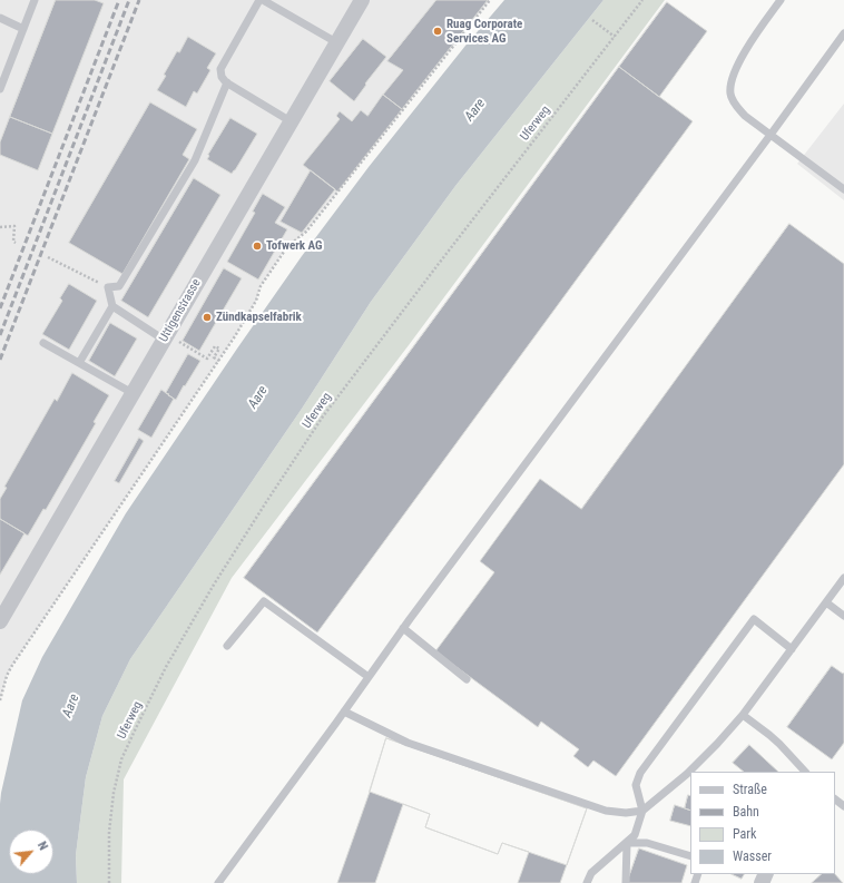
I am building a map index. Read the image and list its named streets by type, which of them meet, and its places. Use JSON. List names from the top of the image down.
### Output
{
  "streets": {
    "street": ["Uttigenstrasse"],
    "path": ["Uferweg"]
  },
  "water": ["Aare"],
  "places": ["Ruag Corporate Services AG", "Tofwerk AG", "Zündkapselfabrik"],
  "legend": [
    "Straße",
    "Bahn",
    "Park",
    "Wasser"
  ],
  "north": "top right"
}
